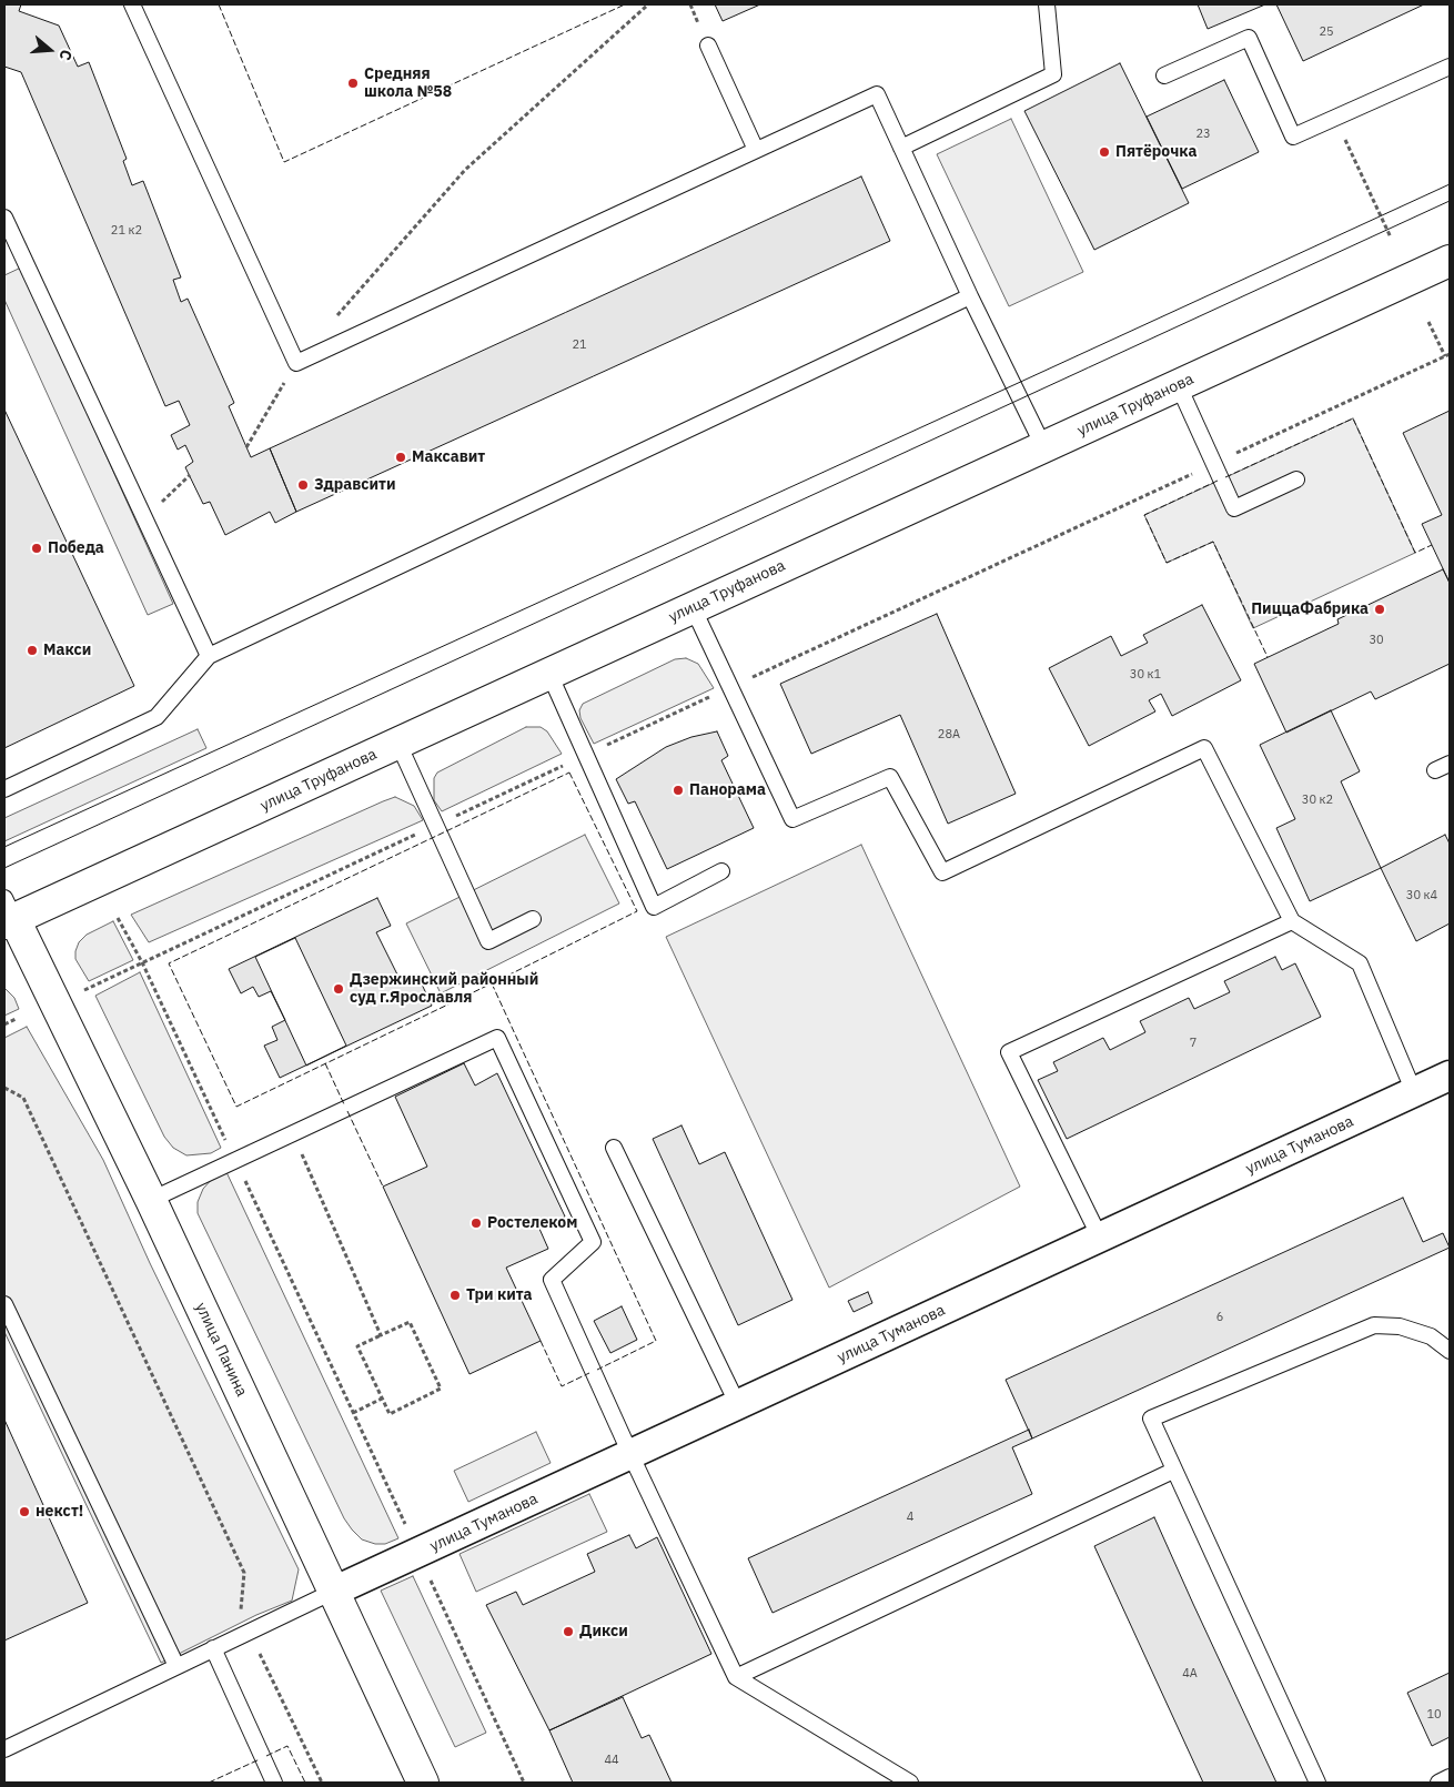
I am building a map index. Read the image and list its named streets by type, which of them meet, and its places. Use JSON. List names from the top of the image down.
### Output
{
  "streets": {
    "street": ["улица Труфанова", "улица Туманова", "улица Панина"]
  },
  "crossings": [
    ["улица Труфанова", "улица Панина"],
    ["улица Туманова", "улица Панина"]
  ],
  "places": [
    "Средняя школа №58",
    "Пятёрочка",
    "Максавит",
    "Здравсити",
    "Победа",
    "ПиццаФабрика",
    "Макси",
    "Панорама",
    "Дзержинский районный суд г.Ярославля",
    "Ростелеком",
    "Три кита",
    "некст!",
    "Дикси"
  ],
  "house_numbers": [
    "25",
    "23",
    "21 к2",
    "21",
    "30",
    "30 к1",
    "28А",
    "30 к2",
    "30 к4",
    "7",
    "6",
    "4",
    "4А",
    "10",
    "44"
  ],
  "north": "right"
}
